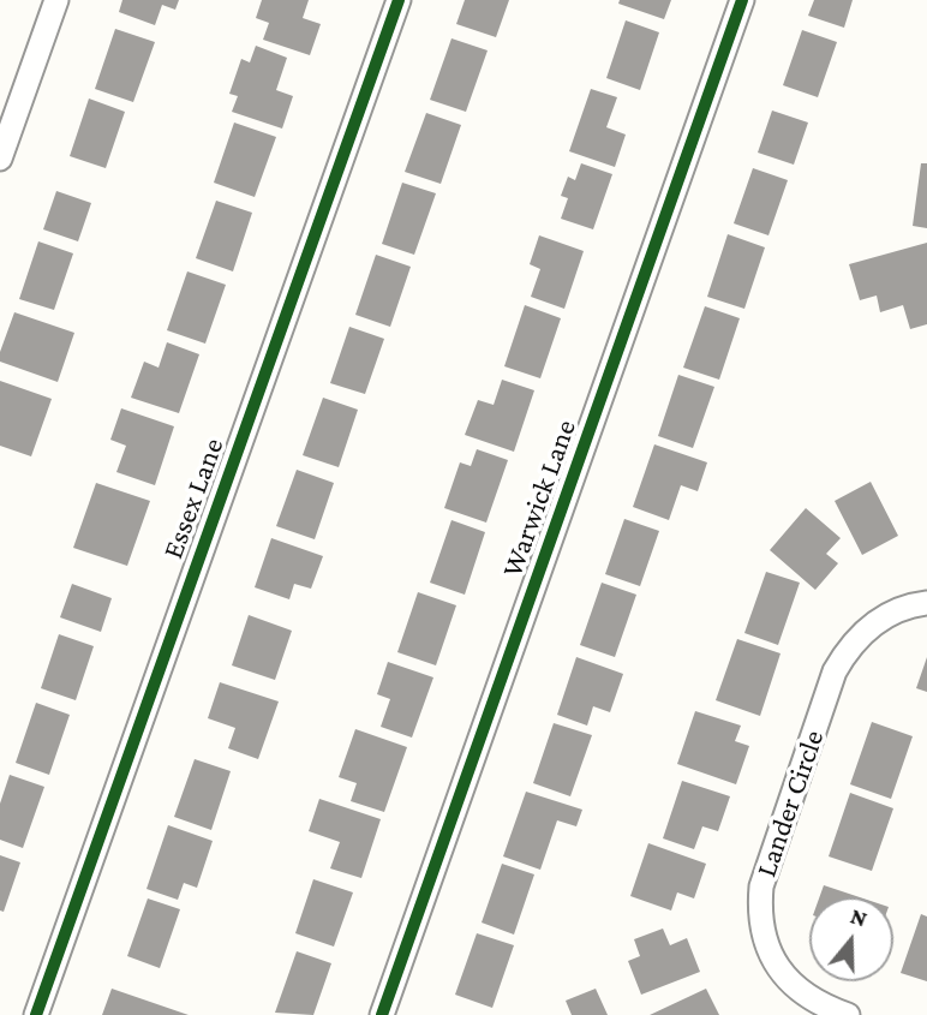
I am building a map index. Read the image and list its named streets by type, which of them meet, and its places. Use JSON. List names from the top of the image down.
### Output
{
  "streets": {
    "street": ["Essex Lane", "Warwick Lane", "Lander Circle"]
  },
  "north": "top"
}
